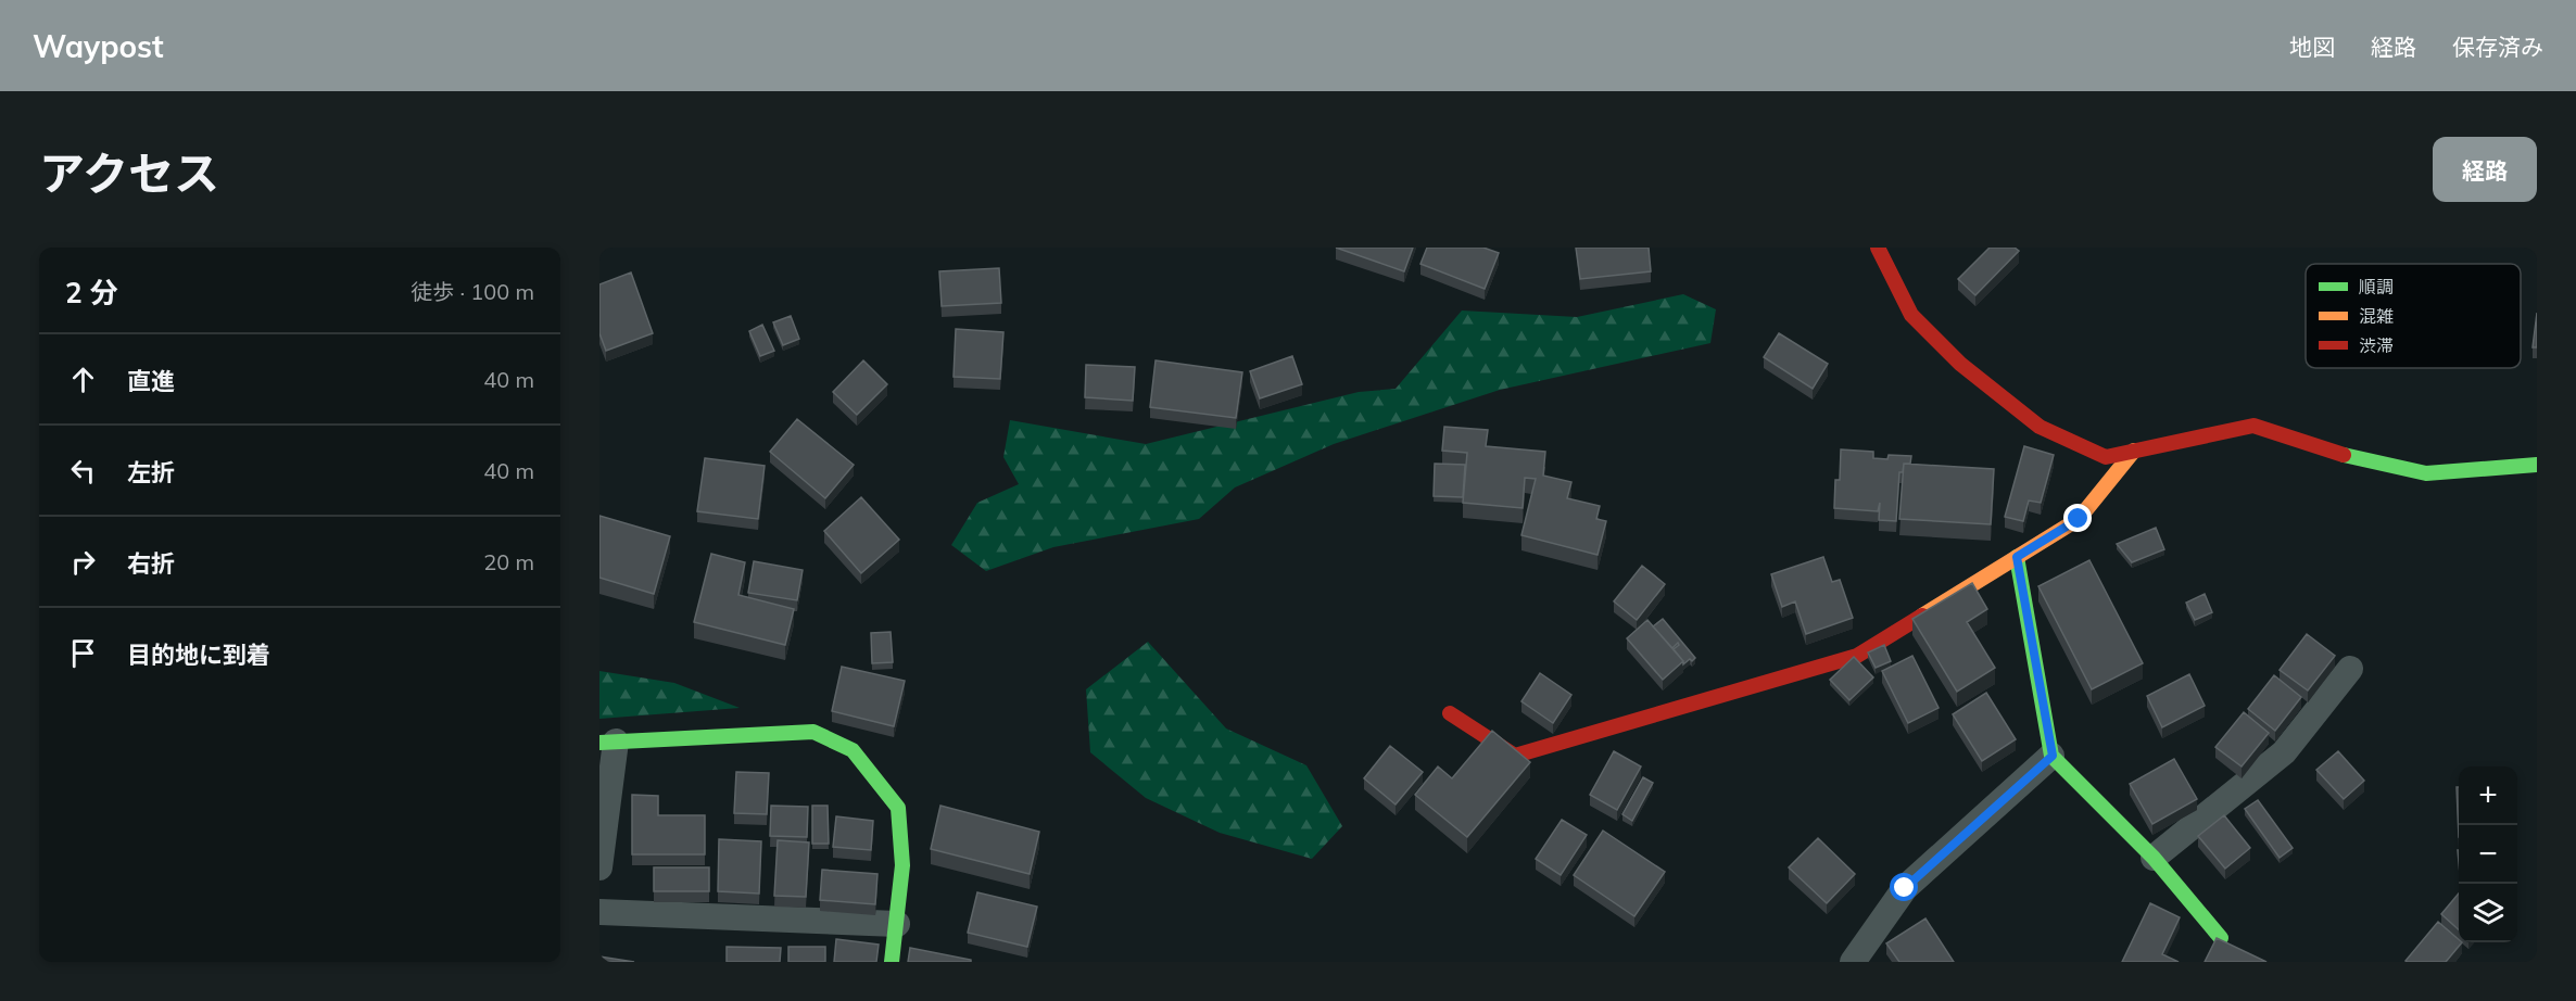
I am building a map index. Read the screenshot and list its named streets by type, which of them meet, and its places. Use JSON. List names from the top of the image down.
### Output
{
  "legend": ["順調", "混雑", "渋滞"],
  "page": {
    "header": "Waypost",
    "nav": ["地図", "経路", "保存済み"],
    "title": "アクセス",
    "buttons": "経路",
    "heading": ["2 分", "徒歩 · 100 m"],
    "list": [
      ["直進", "40 m"],
      ["左折", "40 m"],
      ["右折", "20 m"],
      "目的地に到着"
    ],
    "map_buttons": ["+", "−"]
  }
}
